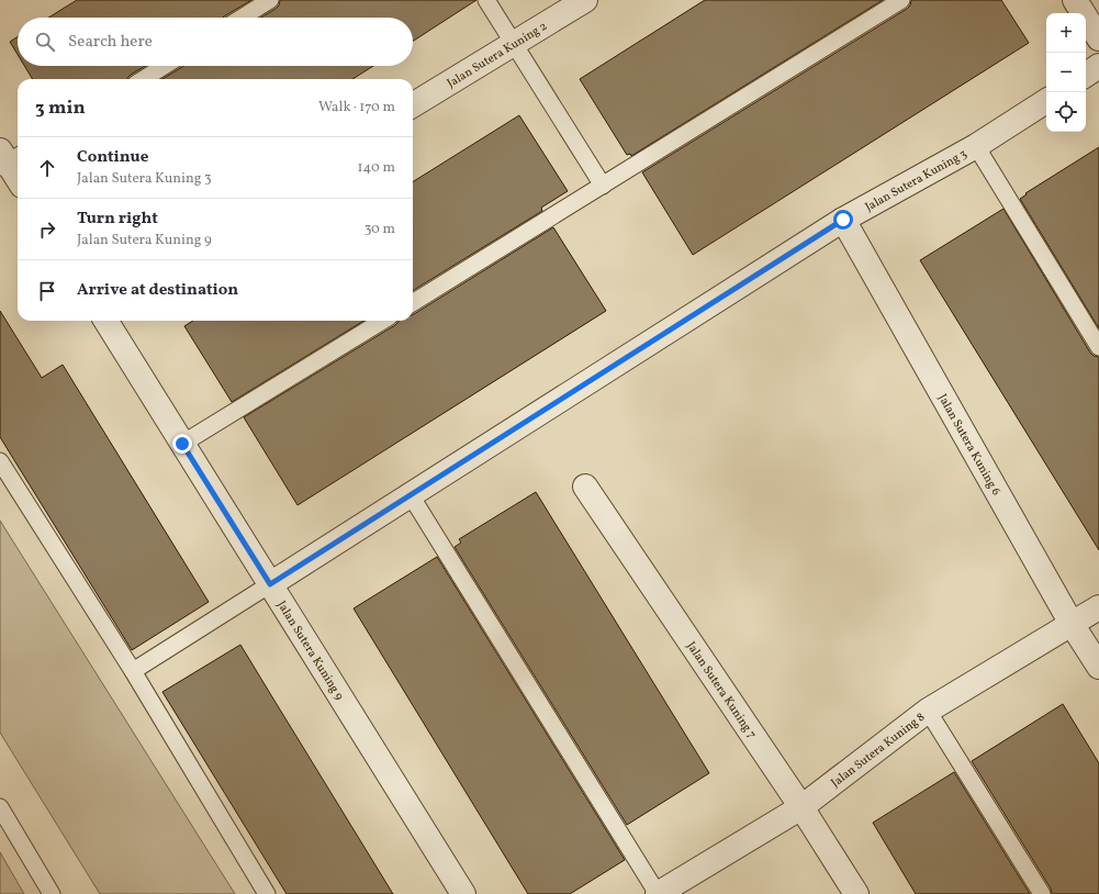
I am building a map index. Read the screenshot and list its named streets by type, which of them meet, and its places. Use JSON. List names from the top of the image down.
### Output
{
  "streets": {
    "street": [
      "Jalan Sutera Kuning 2",
      "Jalan Sutera Kuning 3",
      "Jalan Sutera Kuning 6",
      "Jalan Sutera Kuning 9",
      "Jalan Sutera Kuning 7",
      "Jalan Sutera Kuning 8"
    ]
  },
  "crossings": [
    ["Jalan Sutera Kuning 3", "Jalan Sutera Kuning 6"],
    ["Jalan Sutera Kuning 3", "Jalan Sutera Kuning 9"],
    ["Jalan Sutera Kuning 6", "Jalan Sutera Kuning 8"],
    ["Jalan Sutera Kuning 7", "Jalan Sutera Kuning 8"]
  ],
  "page": {
    "map_buttons": ["+", "−"],
    "search": "Search here",
    "heading": ["3 min", "Walk · 170 m"],
    "list": [
      ["Continue", "Jalan Sutera Kuning 3", "140 m"],
      ["Turn right", "Jalan Sutera Kuning 9", "30 m"],
      "Arrive at destination"
    ]
  }
}
